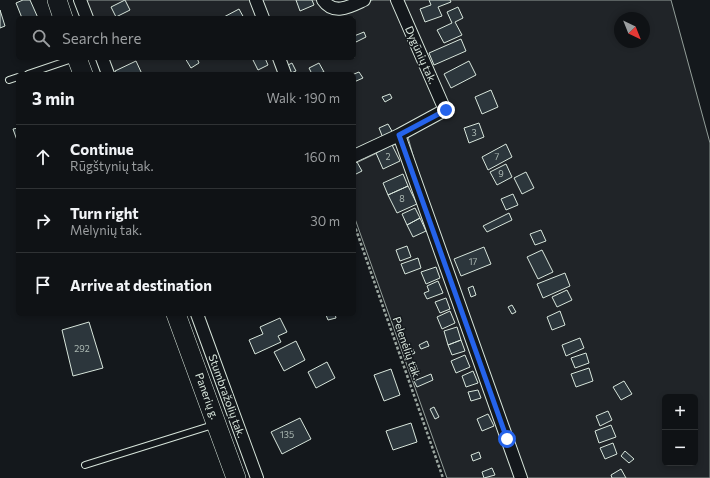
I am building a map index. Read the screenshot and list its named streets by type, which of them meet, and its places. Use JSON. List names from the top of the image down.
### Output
{
  "streets": {
    "main road": ["Panerių g."],
    "street": ["Dygūnių tak.", "Stumbražolių tak."],
    "path": ["Pelenėlių tak."]
  },
  "house_numbers": [
    "3",
    "2",
    "7",
    "9",
    "8",
    "17",
    "292",
    "135"
  ],
  "north": "bottom right",
  "page": {
    "search": "Search here",
    "heading": ["3 min", "Walk · 190 m"],
    "list": [
      ["Continue", "Rūgštynių tak.", "160 m"],
      ["Turn right", "Mėlynių tak.", "30 m"],
      "Arrive at destination"
    ],
    "map_buttons": ["+", "−"]
  }
}
